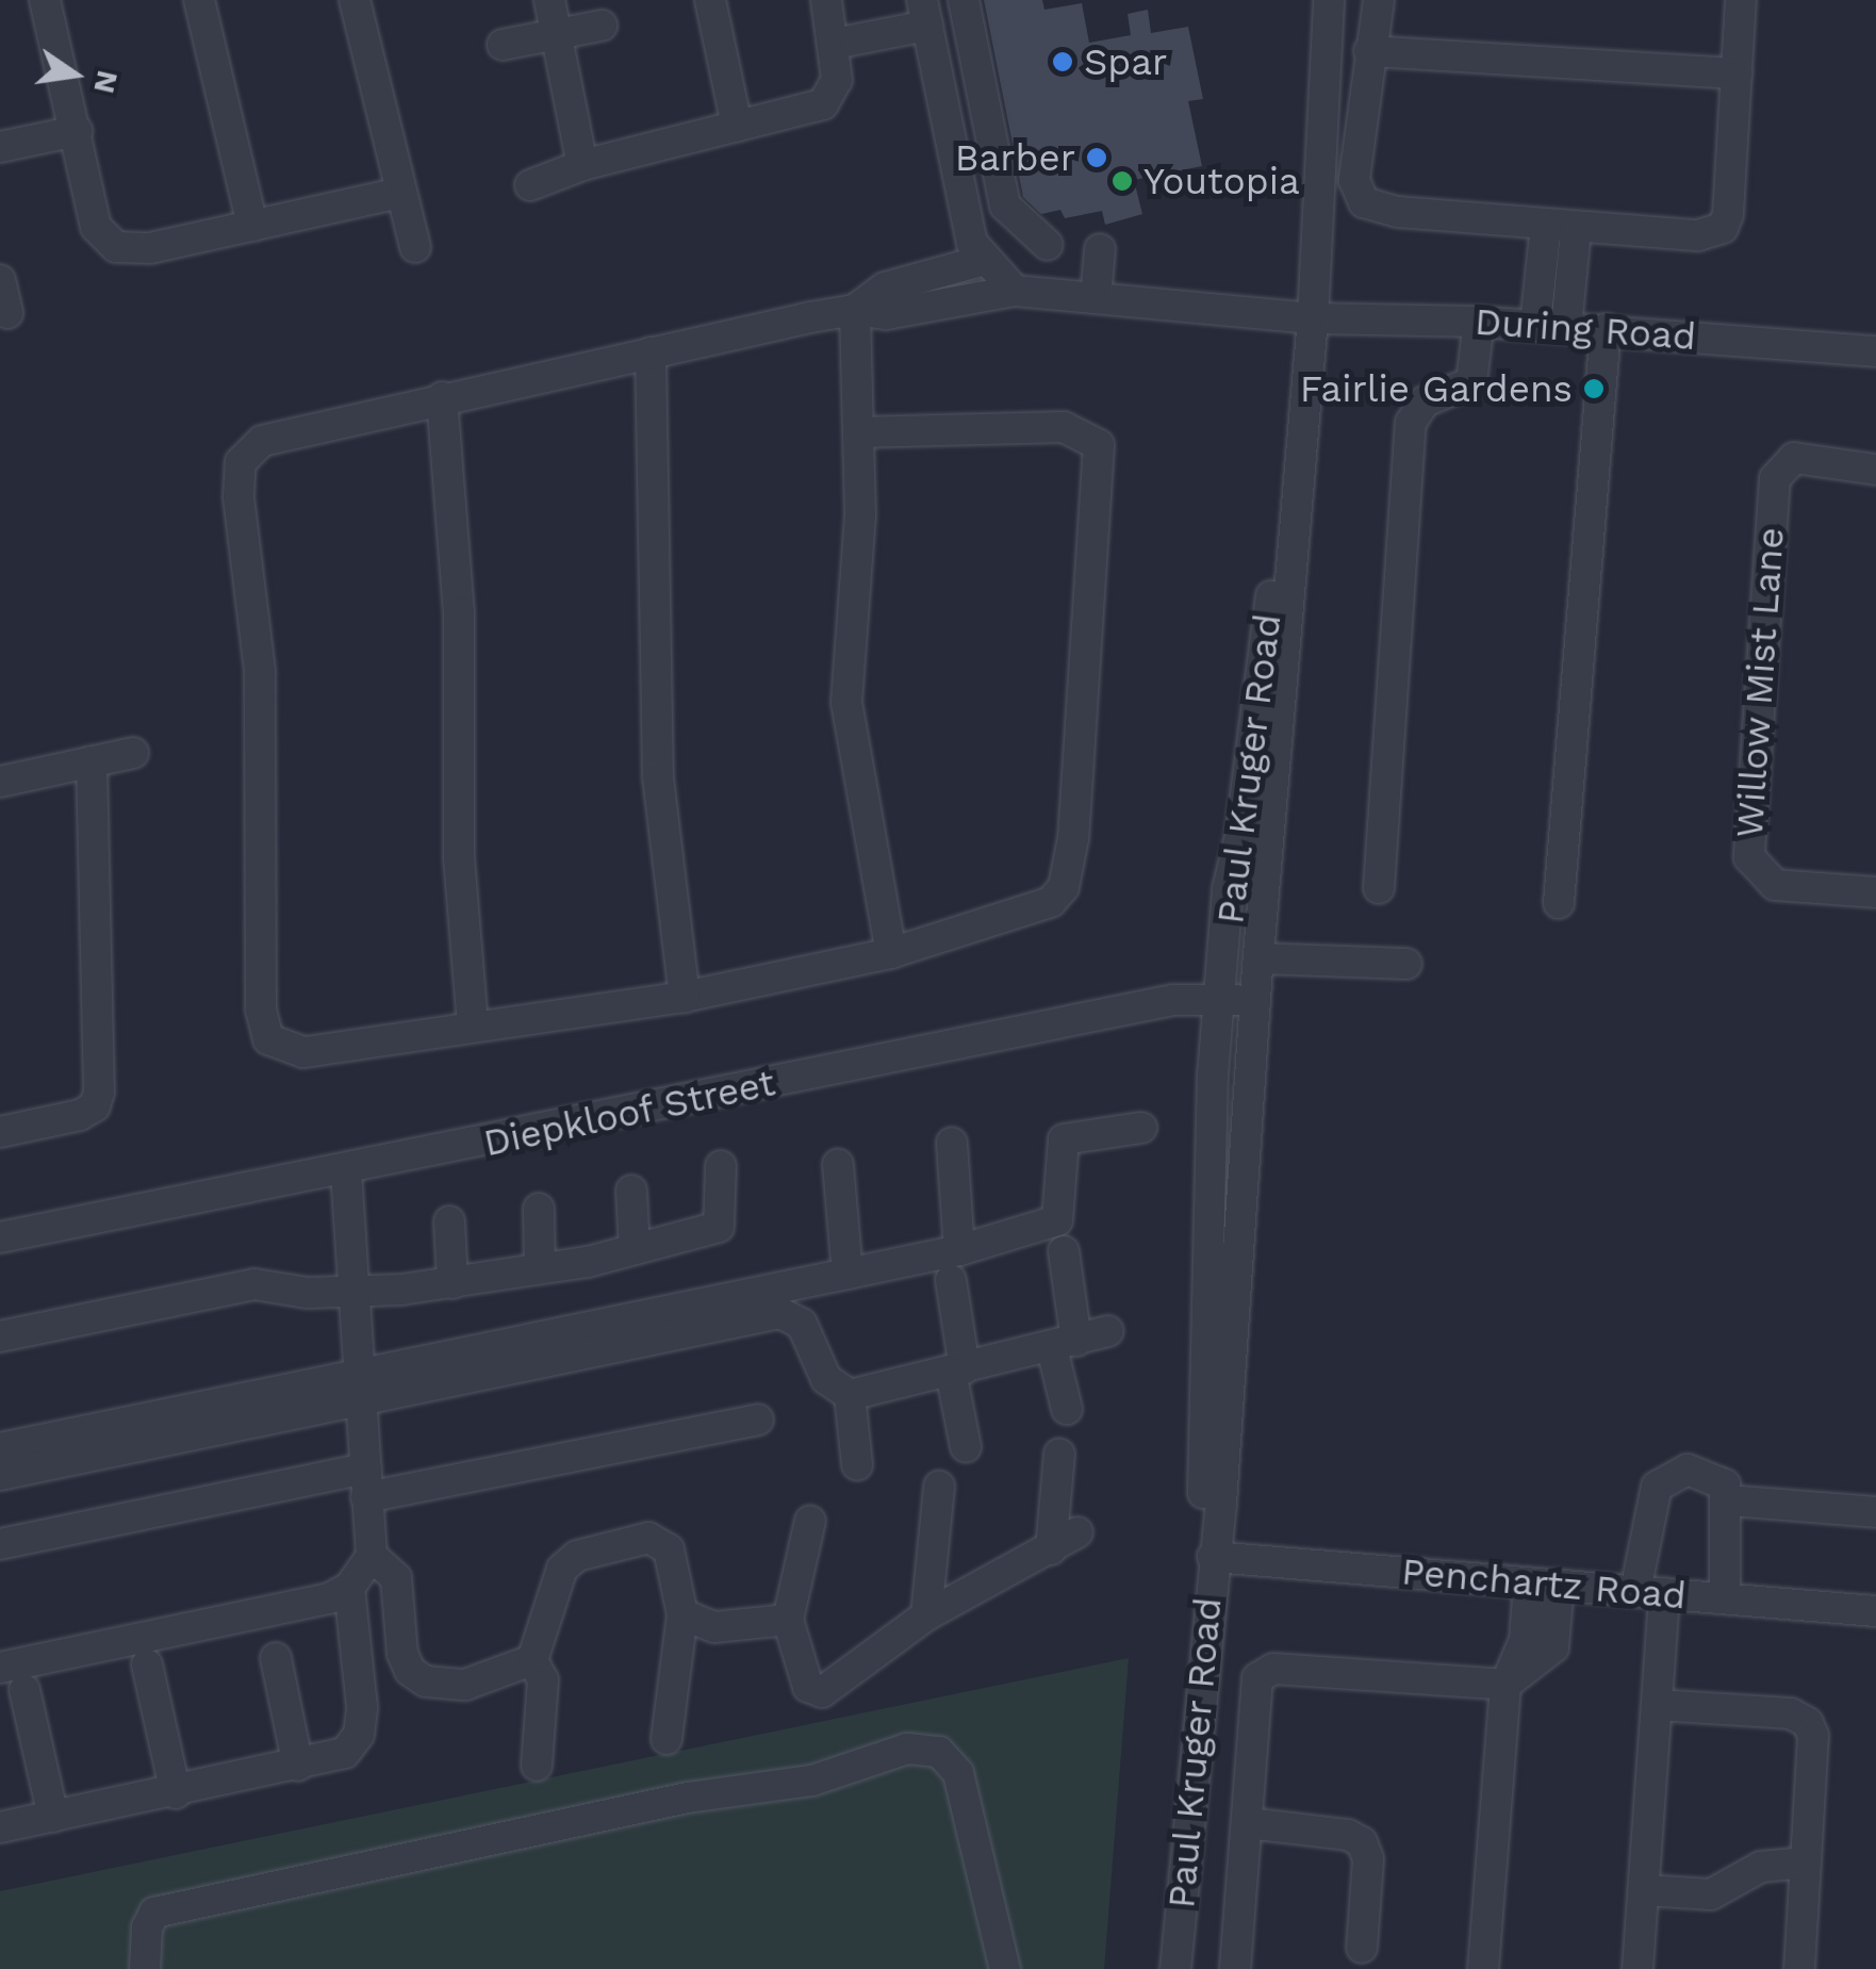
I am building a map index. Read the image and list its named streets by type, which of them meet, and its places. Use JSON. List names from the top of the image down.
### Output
{
  "streets": {
    "street": [
      "During Road",
      "Willow Mist Lane",
      "Paul Kruger Road",
      "Diepkloof Street",
      "Penchartz Road"
    ]
  },
  "crossings": [
    ["During Road", "Paul Kruger Road"],
    ["Paul Kruger Road", "Diepkloof Street"],
    ["Paul Kruger Road", "Penchartz Road"]
  ],
  "places": [
    "Spar",
    "Barber",
    "Youtopia",
    "Fairlie Gardens"
  ],
  "north": "right"
}
